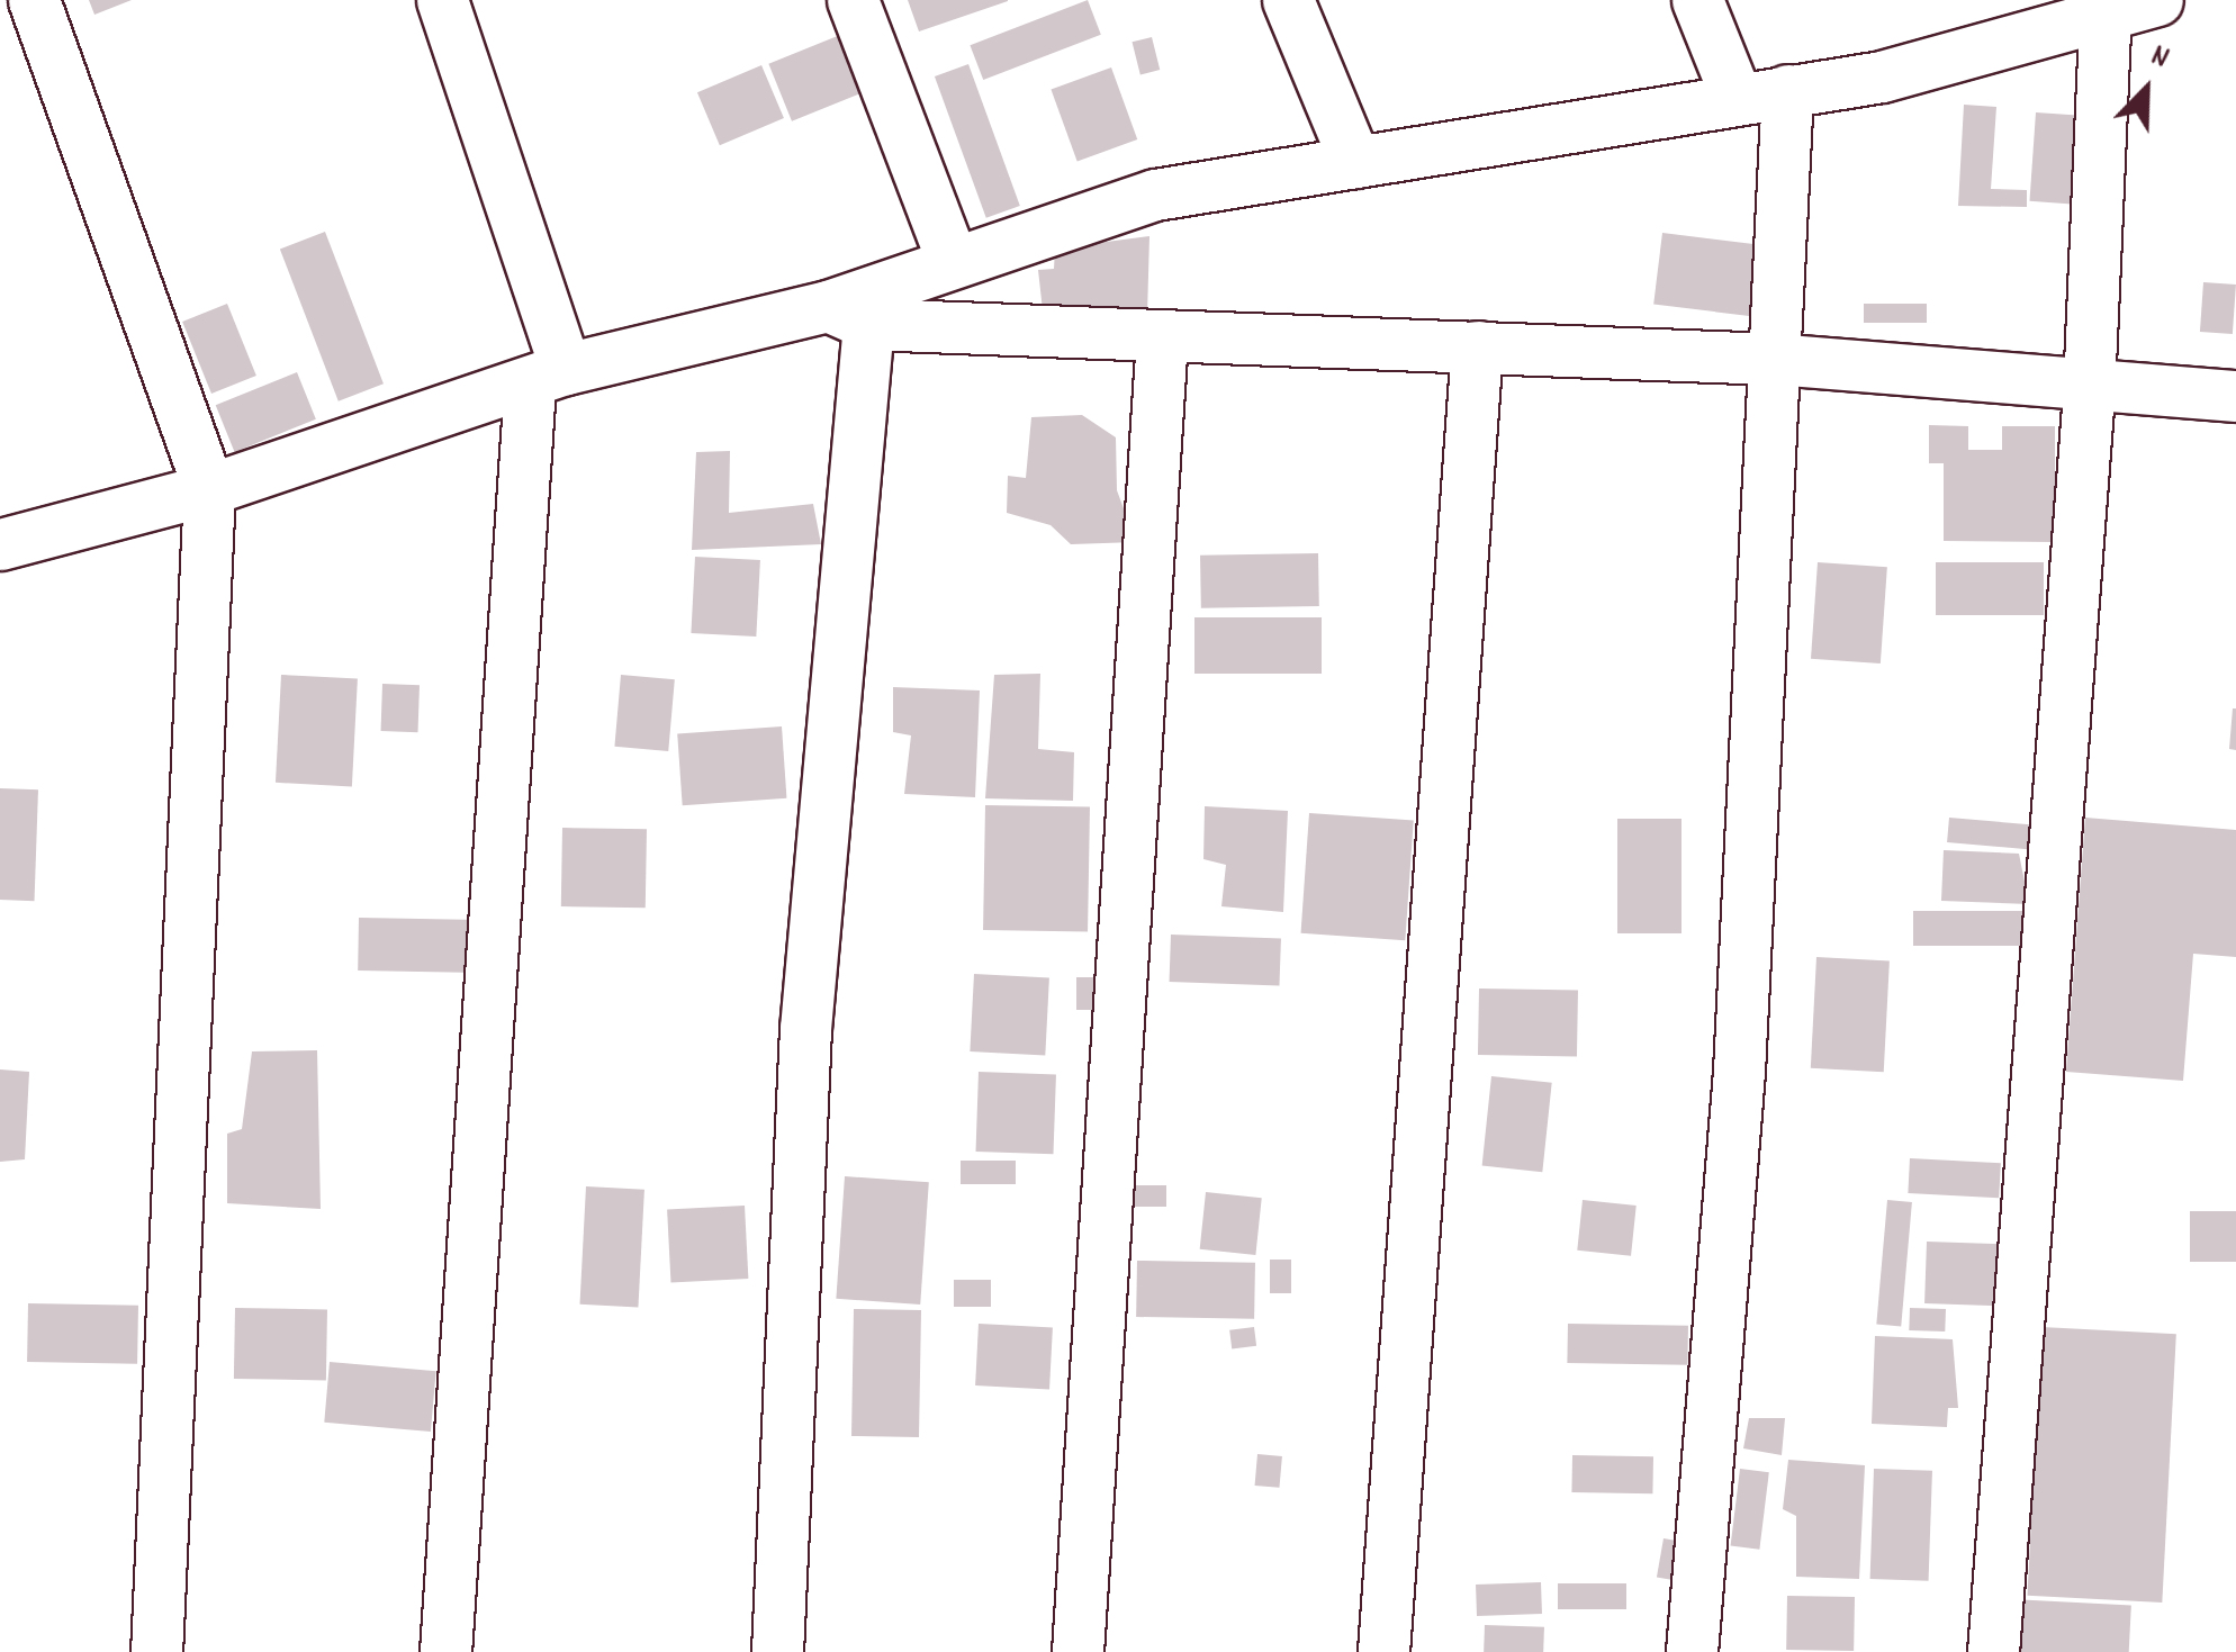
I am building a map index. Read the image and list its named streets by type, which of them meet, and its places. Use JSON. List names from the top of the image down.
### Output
{
  "north": "top right"
}
